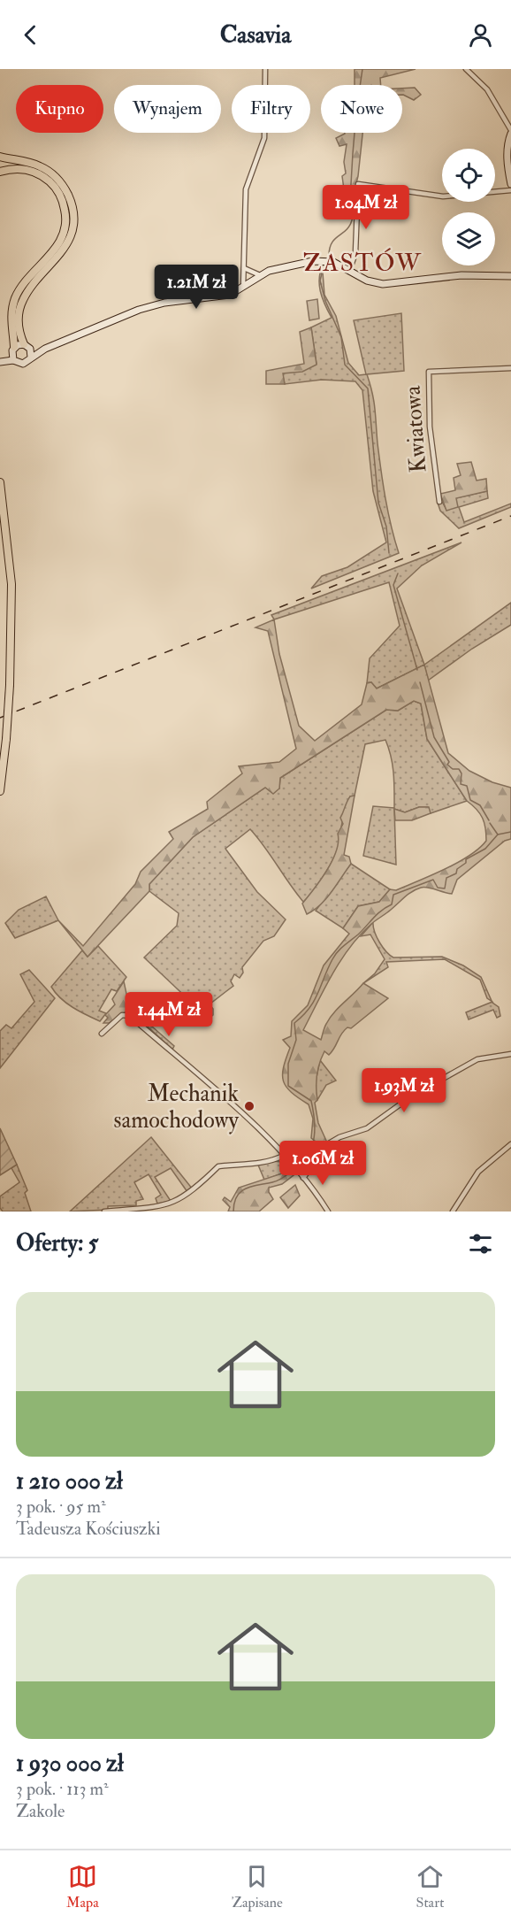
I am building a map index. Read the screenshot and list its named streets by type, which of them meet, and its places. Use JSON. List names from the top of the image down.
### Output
{
  "streets": {
    "street": ["Kwiatowa"]
  },
  "districts": ["ZASTÓW"],
  "places": ["Mechanik samochodowy"],
  "page": {
    "header": "Casavia",
    "chip": [
      "Kupno",
      "Wynajem",
      "Filtry",
      "Nowe"
    ],
    "price": [
      "1.04M zł",
      "1.21M zł",
      "1.44M zł",
      "1.93M zł",
      "1.06M zł"
    ],
    "heading": "Oferty: 5",
    "list": [
      {
        "name": "1 210 000 zł",
        "note": "3 pok. · 95 m² · Tadeusza Kościuszki"
      },
      {
        "name": "1 930 000 zł",
        "note": "3 pok. · 113 m² · Zakole"
      }
    ],
    "tabs": ["Mapa", "Zapisane", "Start"]
  }
}
